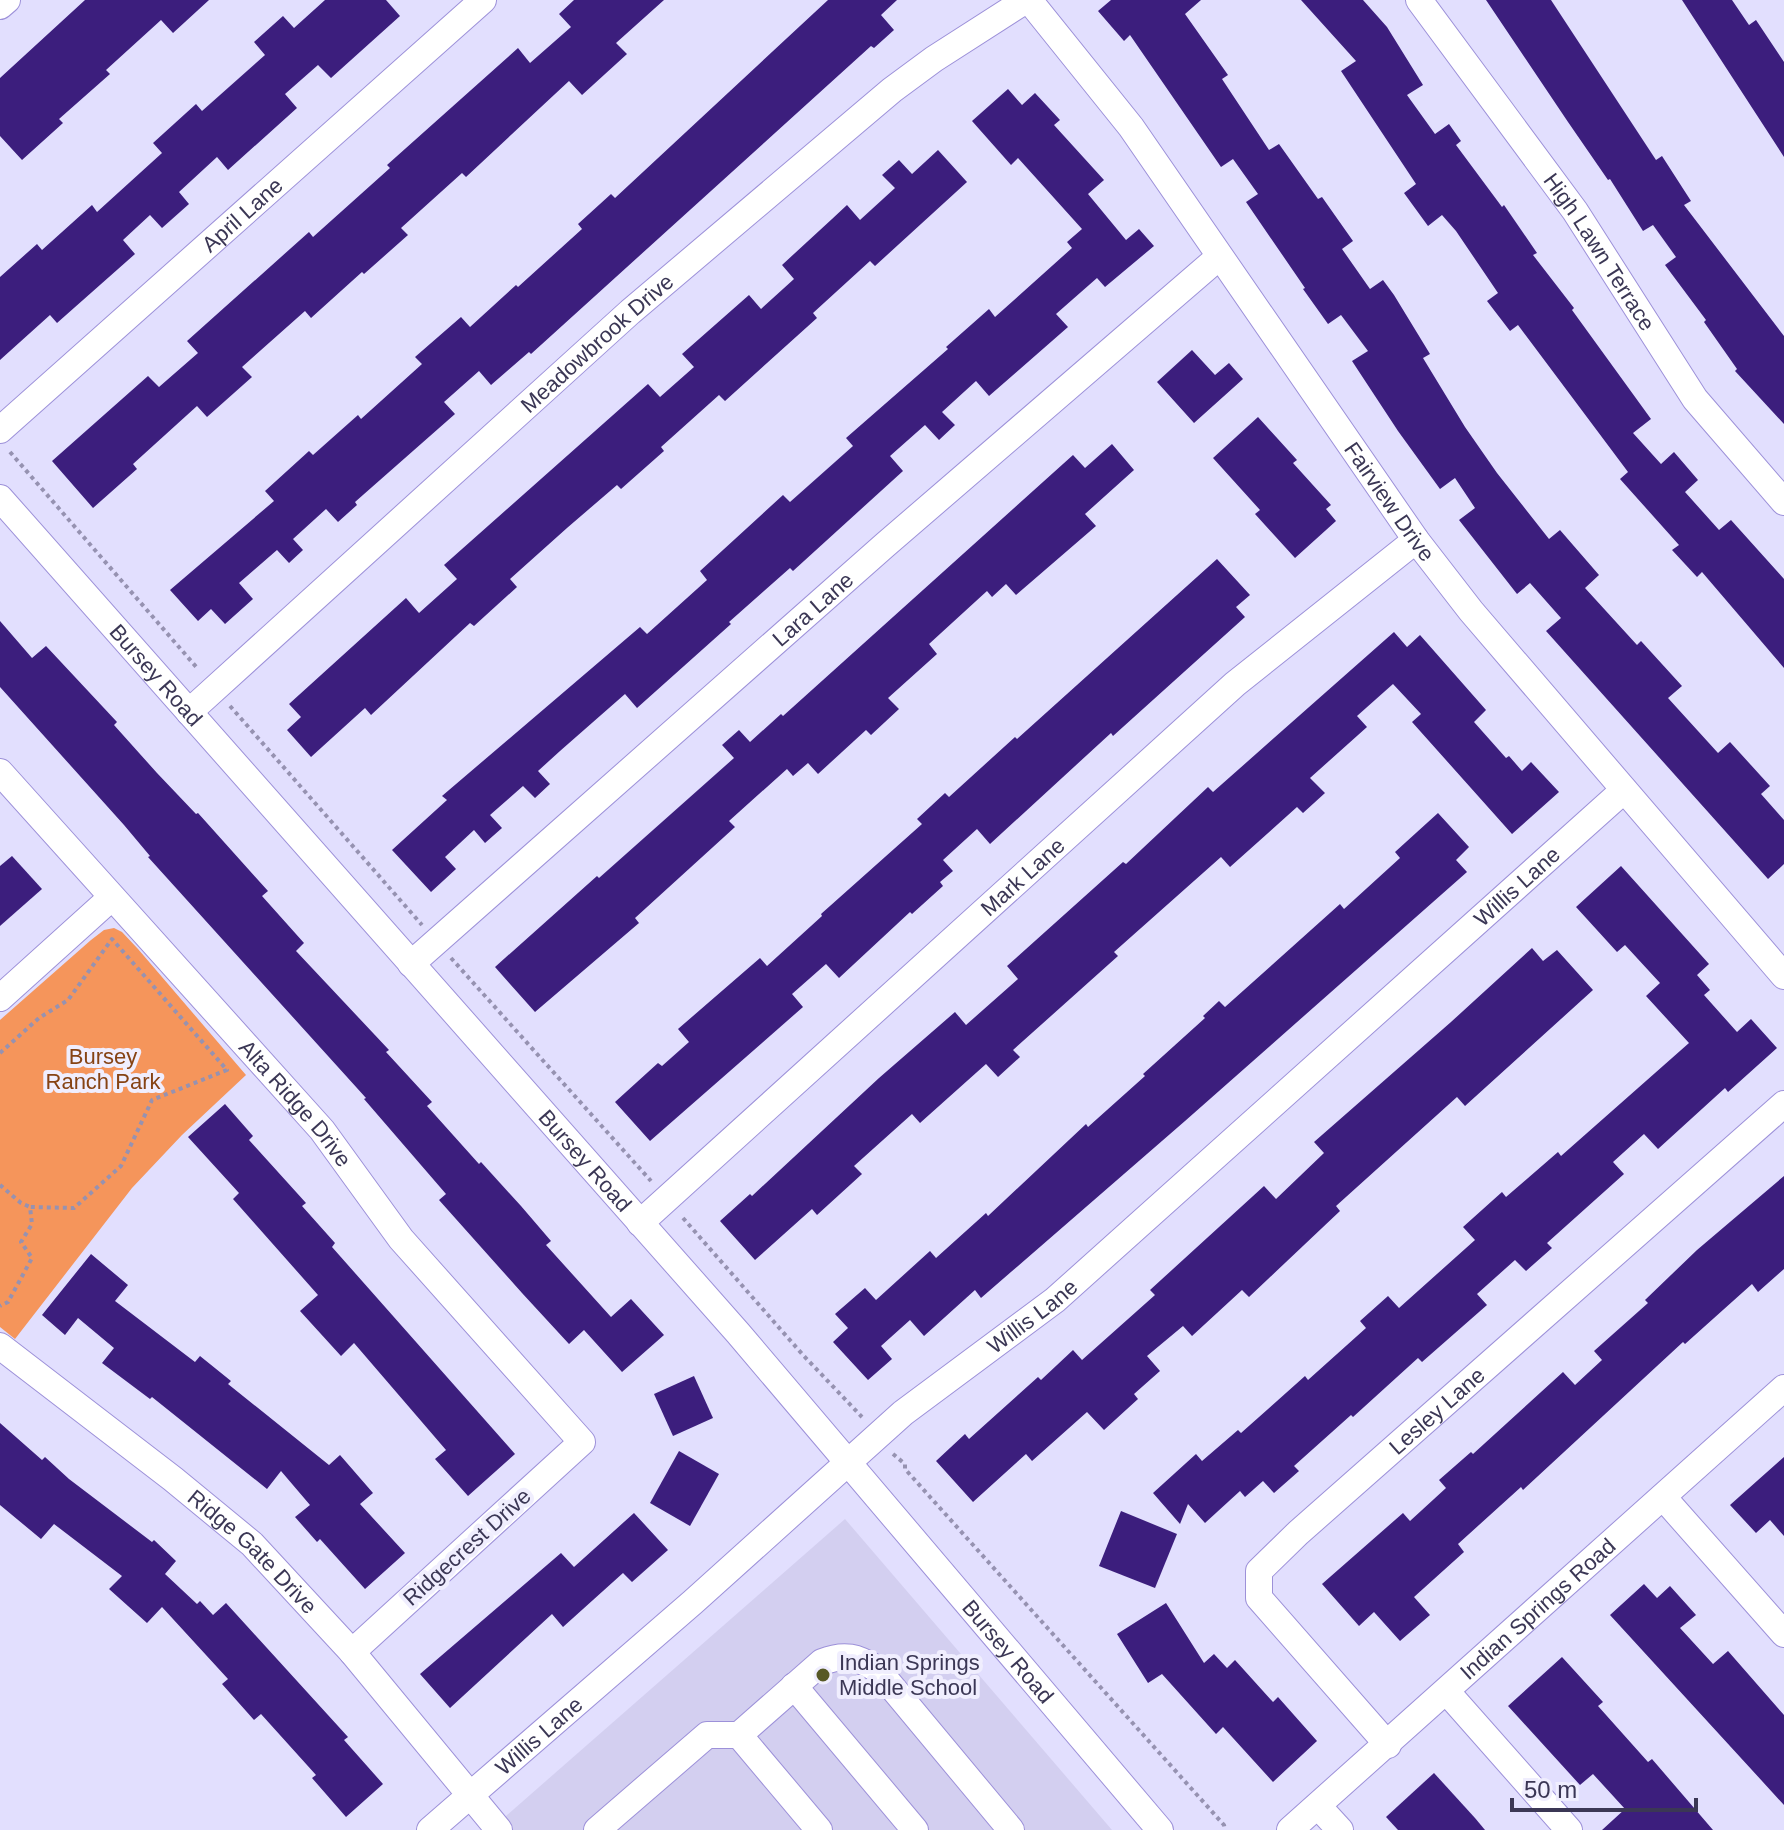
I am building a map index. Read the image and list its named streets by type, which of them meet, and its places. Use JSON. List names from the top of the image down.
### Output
{
  "streets": {
    "street": [
      "April Lane",
      "High Lawn Terrace",
      "Meadowbrook Drive",
      "Fairview Drive",
      "Lara Lane",
      "Bursey Road",
      "Mark Lane",
      "Willis Lane",
      "Alta Ridge Drive",
      "Lesley Lane",
      "Ridgecrest Drive",
      "Ridge Gate Drive",
      "Indian Springs Road"
    ]
  },
  "crossings": [
    ["Meadowbrook Drive", "Fairview Drive"],
    ["Meadowbrook Drive", "Bursey Road"],
    ["Fairview Drive", "Lara Lane"],
    ["Fairview Drive", "Mark Lane"],
    ["Fairview Drive", "Willis Lane"],
    ["Lara Lane", "Bursey Road"],
    ["Bursey Road", "Mark Lane"],
    ["Bursey Road", "Willis Lane"],
    ["Willis Lane", "Ridge Gate Drive"],
    ["Alta Ridge Drive", "Ridgecrest Drive"],
    ["Lesley Lane", "Indian Springs Road"],
    ["Ridgecrest Drive", "Ridge Gate Drive"]
  ],
  "parks": ["Bursey Ranch Park"],
  "places": ["Indian Springs Middle School"],
  "scale_bar": "50 m"
}
